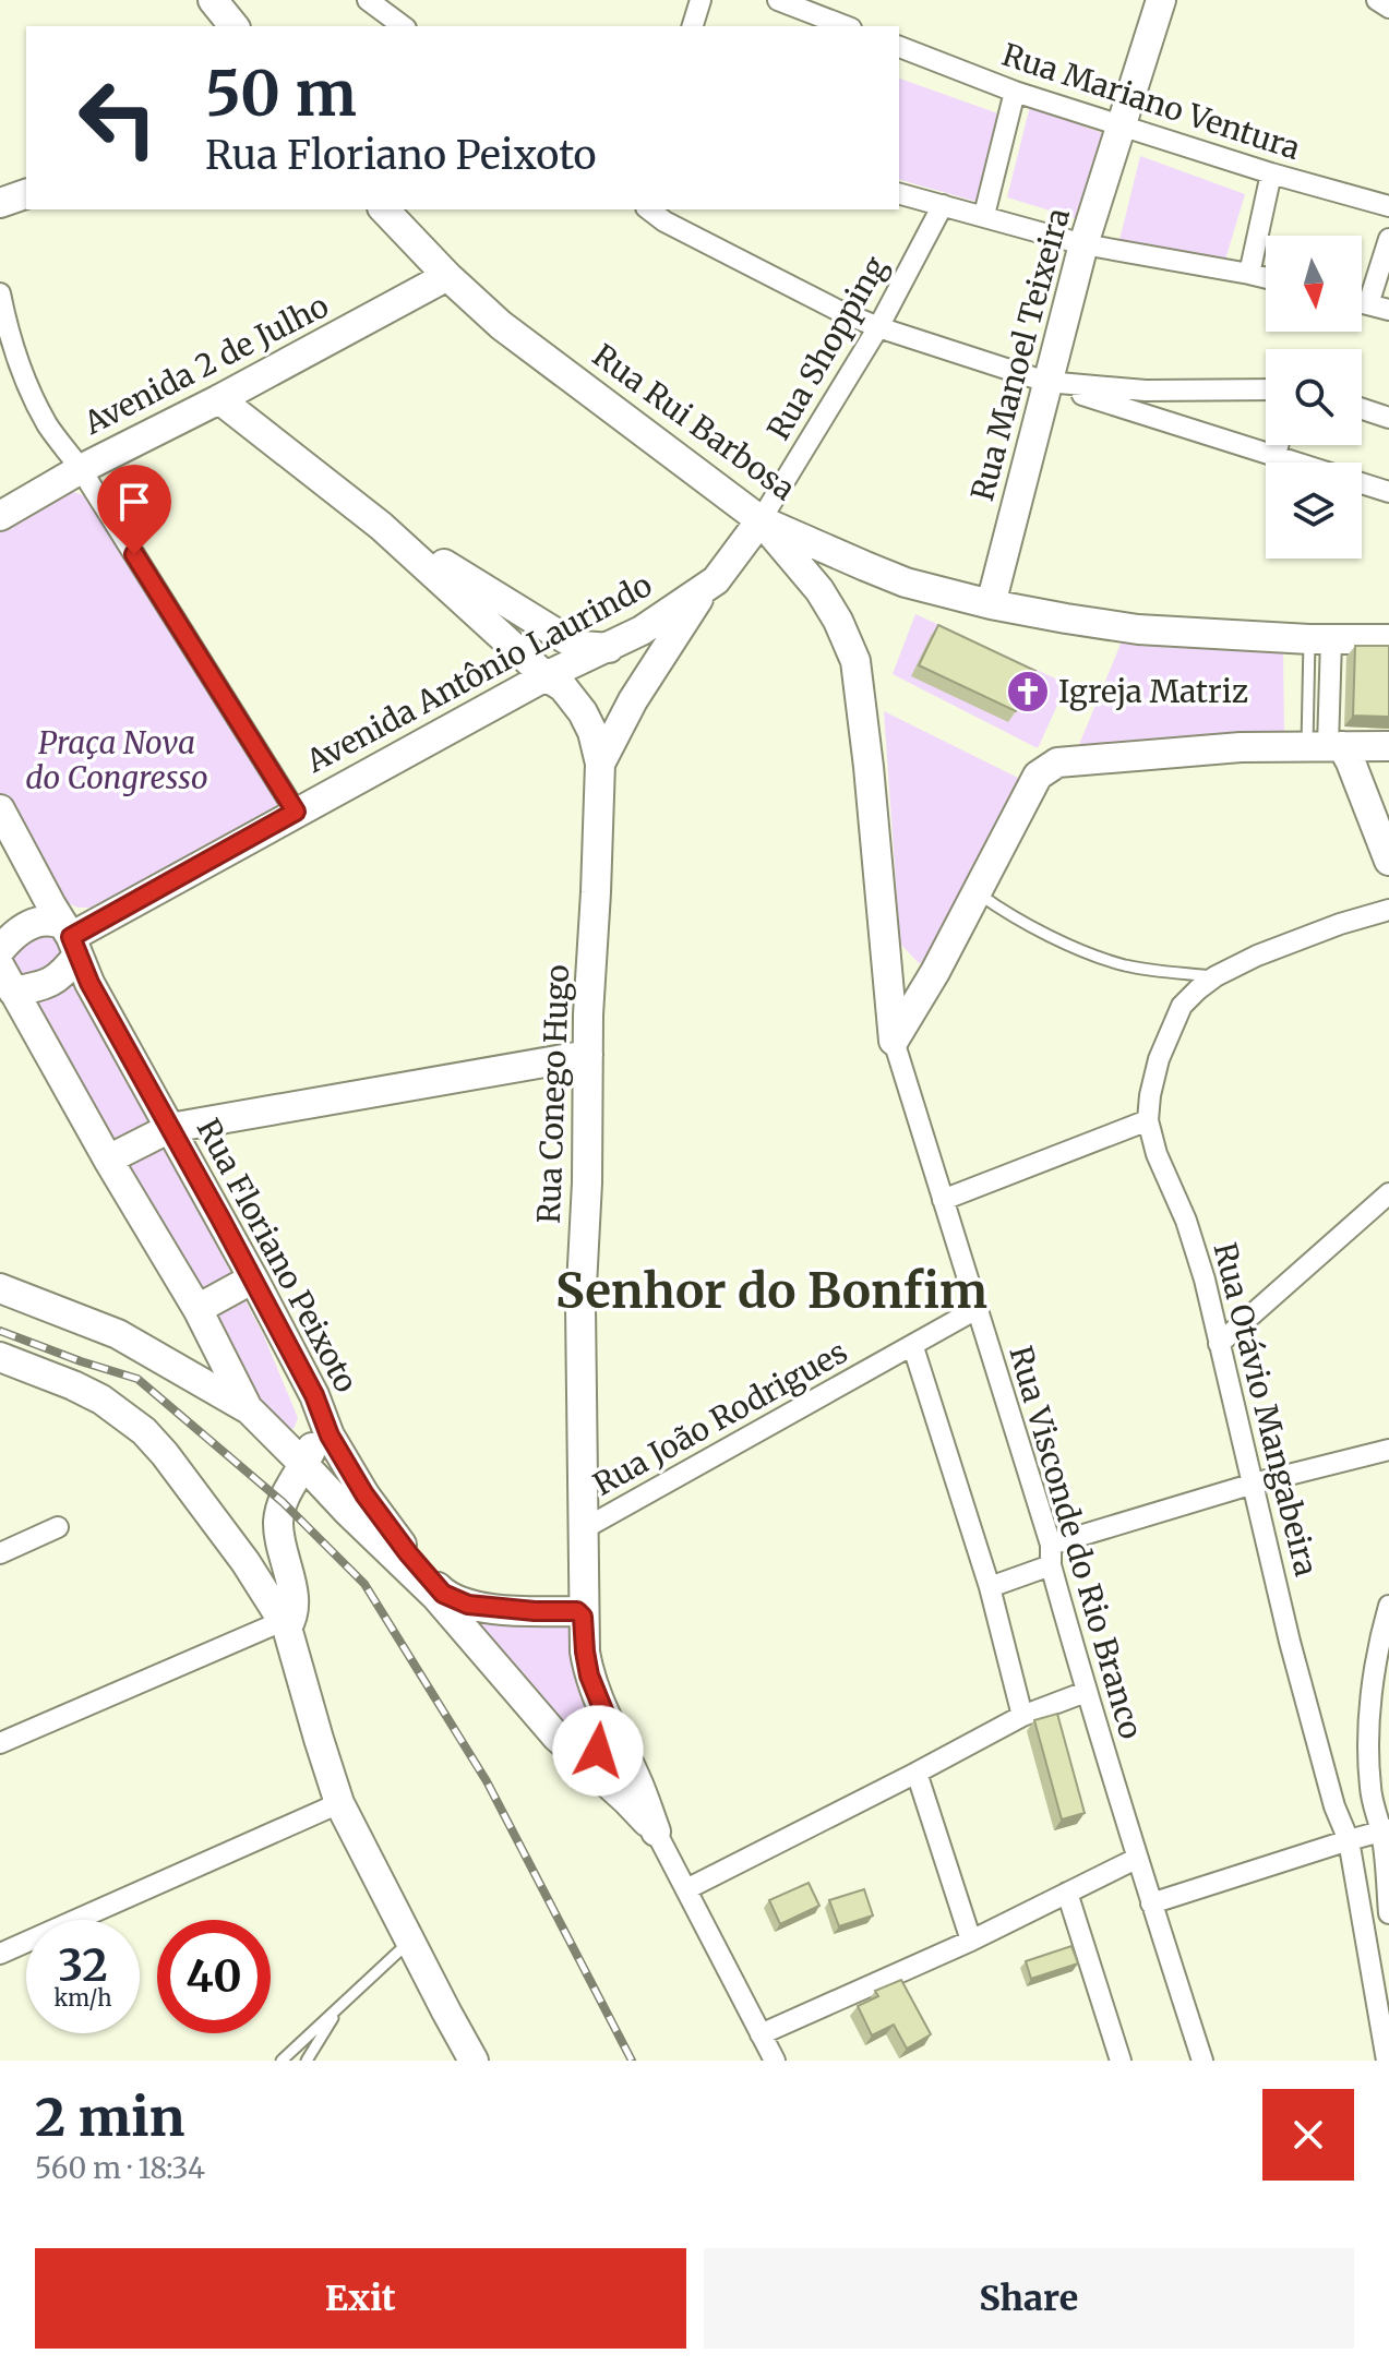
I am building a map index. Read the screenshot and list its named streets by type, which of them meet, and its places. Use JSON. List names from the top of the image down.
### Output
{
  "streets": {
    "street": [
      "Rua Mariano Ventura",
      "Rua Shopping",
      "Rua Manoel Teixeira",
      "Avenida 2 de Julho",
      "Rua Rui Barbosa",
      "Avenida Antônio Laurindo",
      "Rua Conego Hugo",
      "Rua Floriano Peixoto",
      "Rua Otávio Mangabeira",
      "Rua João Rodrigues",
      "Rua Visconde do Rio Branco"
    ]
  },
  "crossings": [
    ["Rua Mariano Ventura", "Rua Manoel Teixeira"],
    ["Rua Shopping", "Rua Rui Barbosa"],
    ["Rua Shopping", "Avenida Antônio Laurindo"],
    ["Rua Manoel Teixeira", "Rua Rui Barbosa"],
    ["Avenida 2 de Julho", "Rua Rui Barbosa"],
    ["Rua Rui Barbosa", "Avenida Antônio Laurindo"],
    ["Avenida Antônio Laurindo", "Rua Floriano Peixoto"],
    ["Rua Conego Hugo", "Rua Floriano Peixoto"],
    ["Rua Conego Hugo", "Rua João Rodrigues"],
    ["Rua João Rodrigues", "Rua Visconde do Rio Branco"]
  ],
  "districts": ["Senhor do Bonfim"],
  "parks": ["Praça Nova do Congresso"],
  "places": {
    "church": ["Igreja Matriz"]
  },
  "north": "bottom",
  "page": {
    "turn": ["50 m", "Rua Floriano Peixoto"],
    "speed": "32 km/h",
    "limit": "40",
    "heading": ["2 min", "560 m · 18:34"],
    "buttons": ["Exit", "Share"]
  }
}
